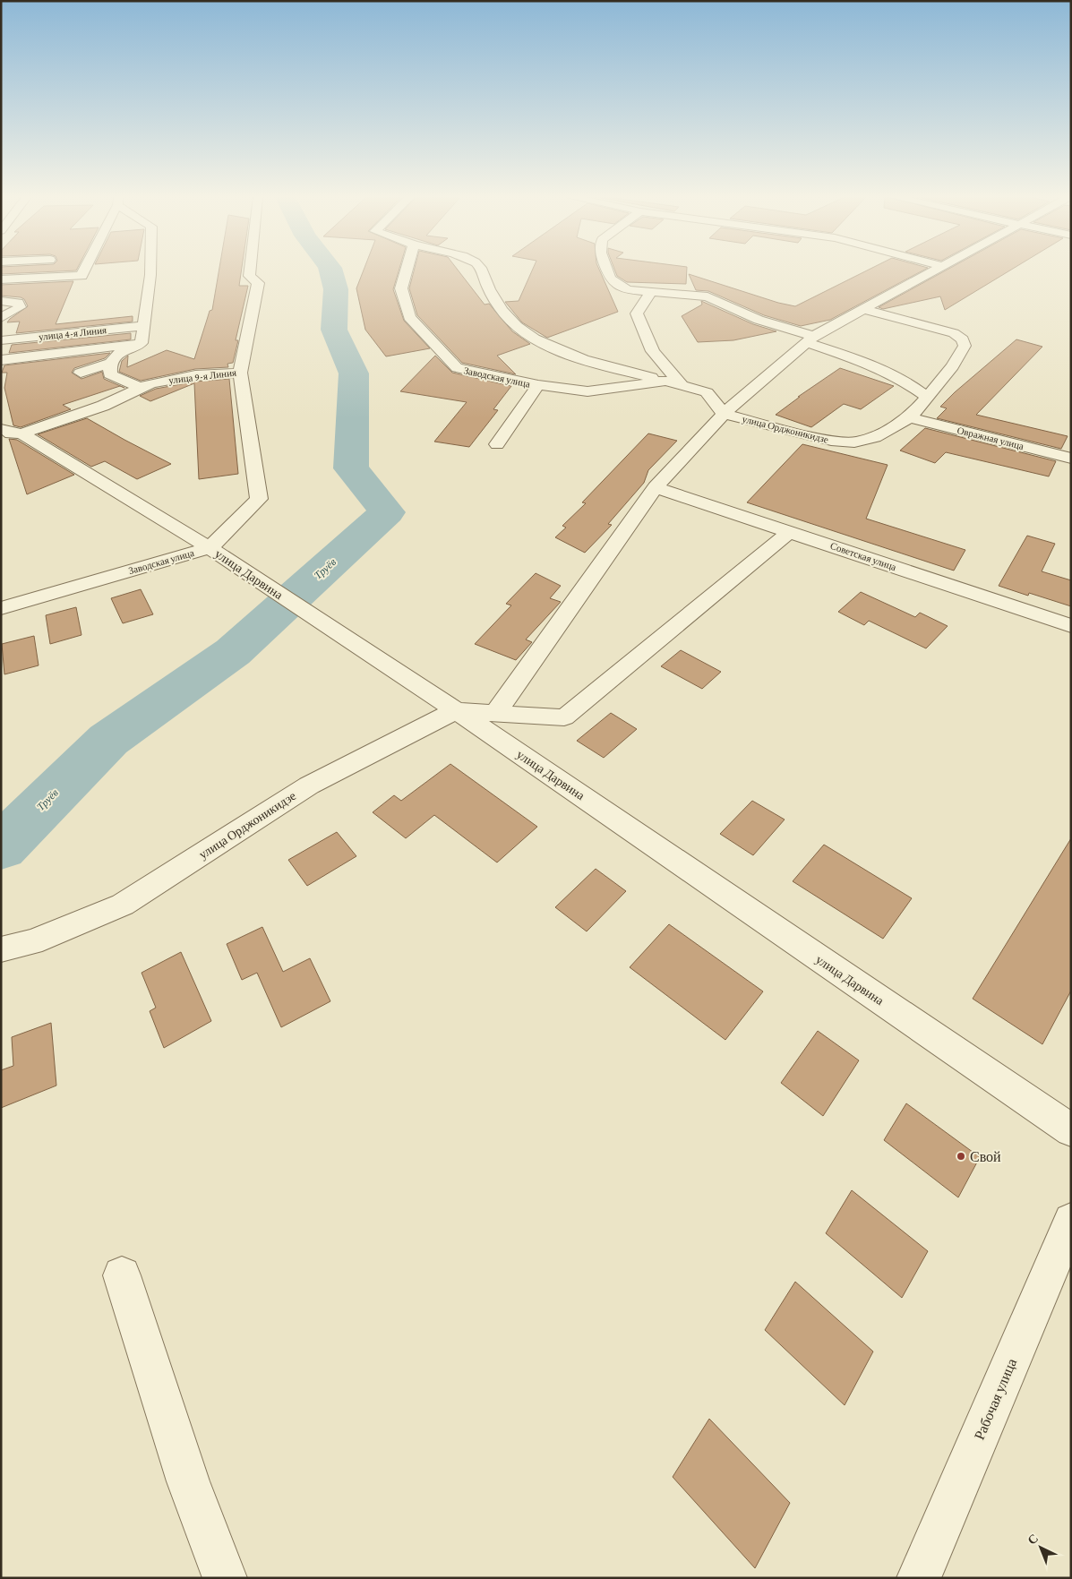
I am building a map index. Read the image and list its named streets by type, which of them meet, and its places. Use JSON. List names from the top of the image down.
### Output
{
  "streets": {
    "street": [
      "улица 4-я Линия",
      "улица 9-я Линия",
      "Заводская улица",
      "улица Орджоникидзе",
      "Овражная улица",
      "Советская улица",
      "улица Дарвина",
      "Рабочая улица"
    ]
  },
  "crossings": [
    ["улица 9-я Линия", "Заводская улица"],
    ["улица 9-я Линия", "улица Дарвина"],
    ["Заводская улица", "улица Дарвина"],
    ["улица Орджоникидзе", "Овражная улица"],
    ["улица Орджоникидзе", "Советская улица"],
    ["улица Орджоникидзе", "улица Дарвина"]
  ],
  "water": ["Труёв"],
  "places": ["Свой"],
  "north": "top left"
}
